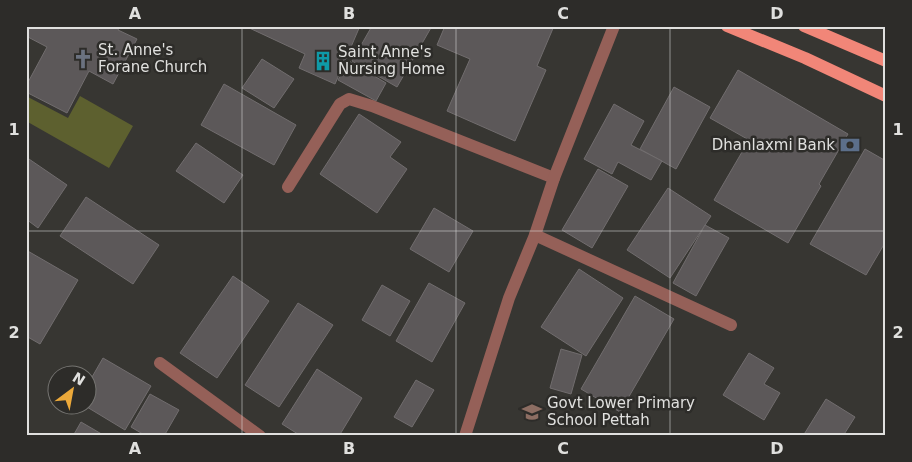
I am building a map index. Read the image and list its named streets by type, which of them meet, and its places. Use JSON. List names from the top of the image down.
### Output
{
  "places": {
    "church": ["St. Anne's Forane Church"],
    "building": ["Saint Anne's Nursing Home"],
    "bank": ["Dhanlaxmi Bank"],
    "school or university": ["Govt Lower Primary School Pettah"]
  },
  "north": "top right",
  "grid": {
    "columns": [
      "A",
      "B",
      "C",
      "D"
    ],
    "rows": ["1", "2"]
  }
}
